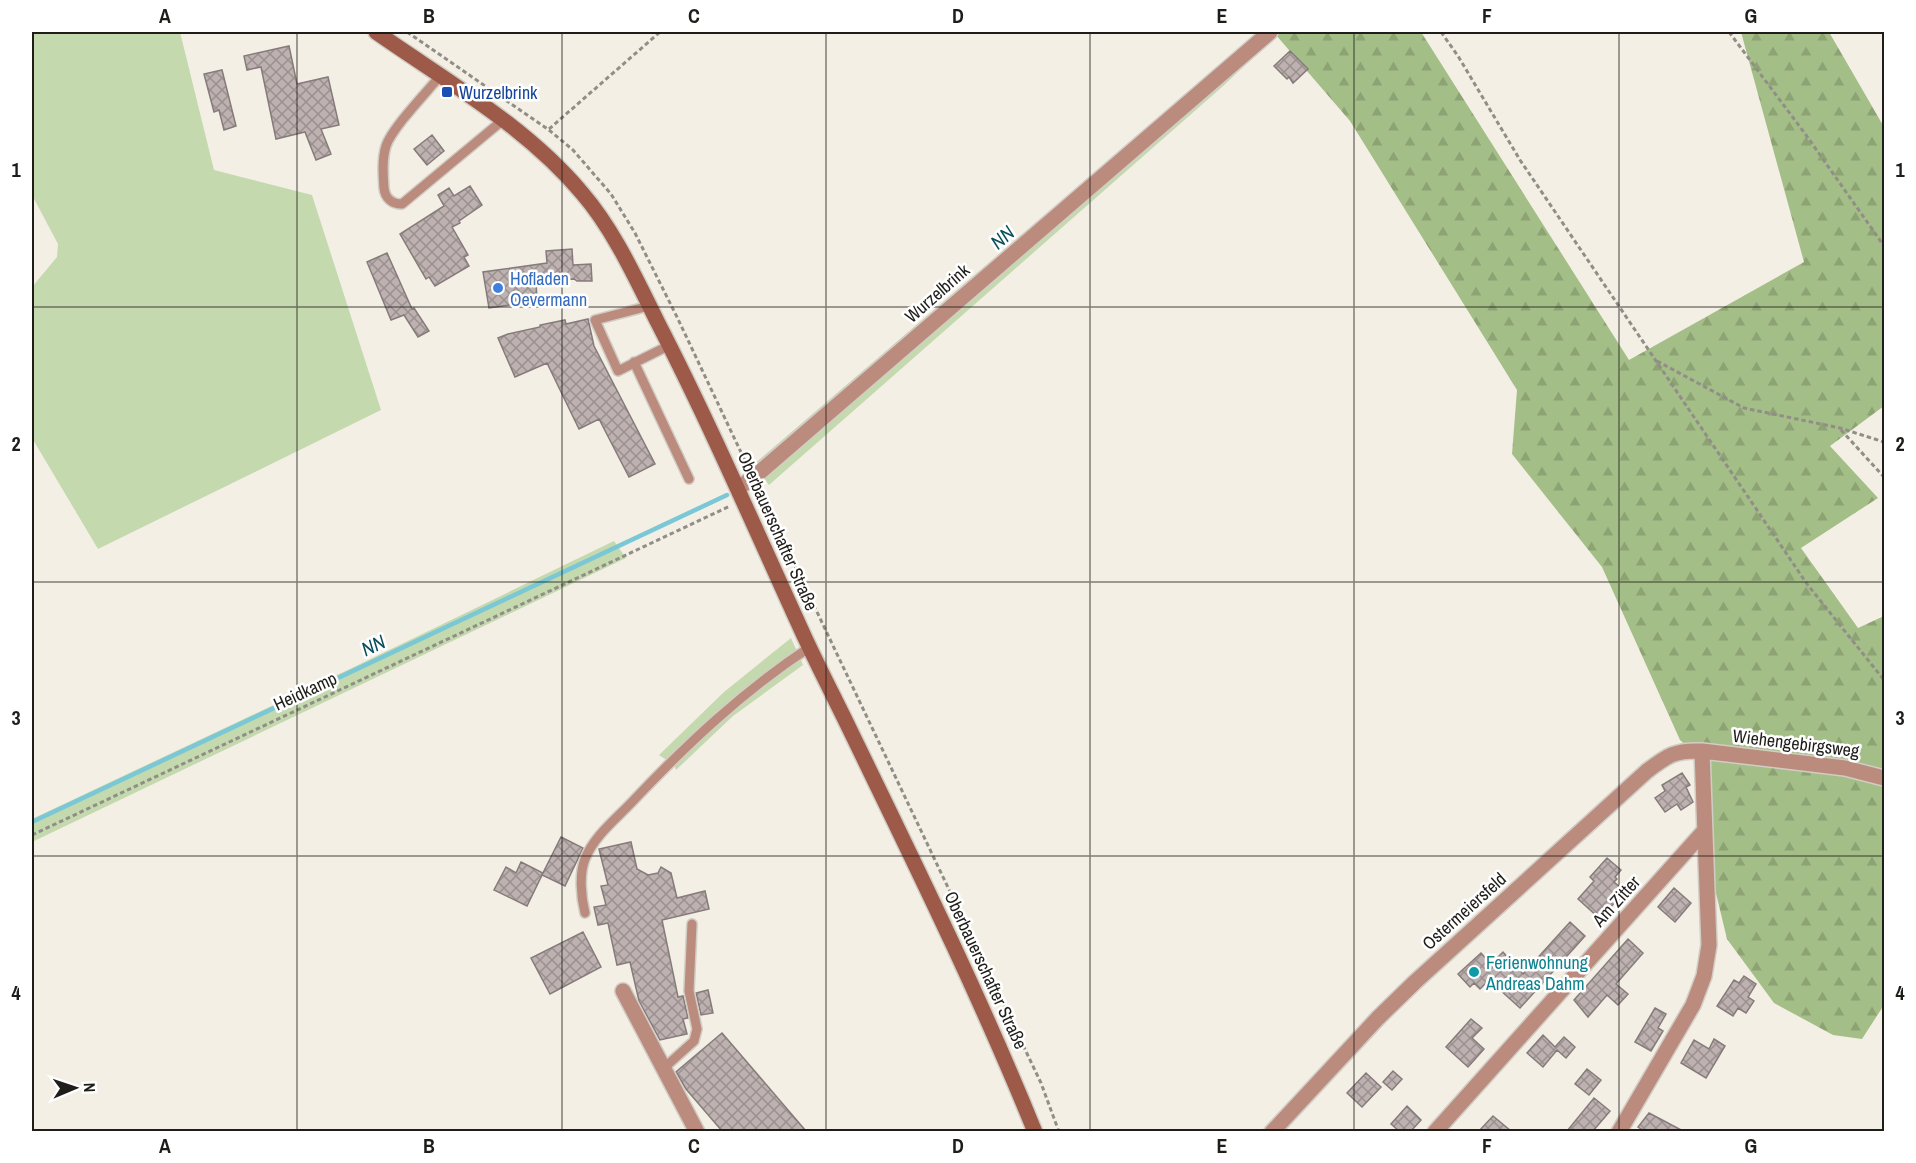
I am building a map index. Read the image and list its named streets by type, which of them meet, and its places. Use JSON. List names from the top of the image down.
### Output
{
  "streets": {
    "main road": ["Oberbauerschafter Straße"],
    "street": [
      "Wurzelbrink",
      "Wiehengebirgsweg",
      "Am Zitter",
      "Ostermeiersfeld"
    ],
    "path": ["Heidkamp"]
  },
  "crossings": [
    ["Wurzelbrink", "Oberbauerschafter Straße"],
    ["Wurzelbrink", "Heidkamp"],
    ["Oberbauerschafter Straße", "Heidkamp"],
    ["Wiehengebirgsweg", "Ostermeiersfeld"]
  ],
  "water": ["NN"],
  "places": {
    "transit": ["Wurzelbrink"],
    "other": ["Hofladen Oevermann", "Ferienwohnung Andreas Dahm"]
  },
  "north": "right",
  "grid": {
    "columns": [
      "A",
      "B",
      "C",
      "D",
      "E",
      "F",
      "G"
    ],
    "rows": [
      "1",
      "2",
      "3",
      "4"
    ]
  }
}
